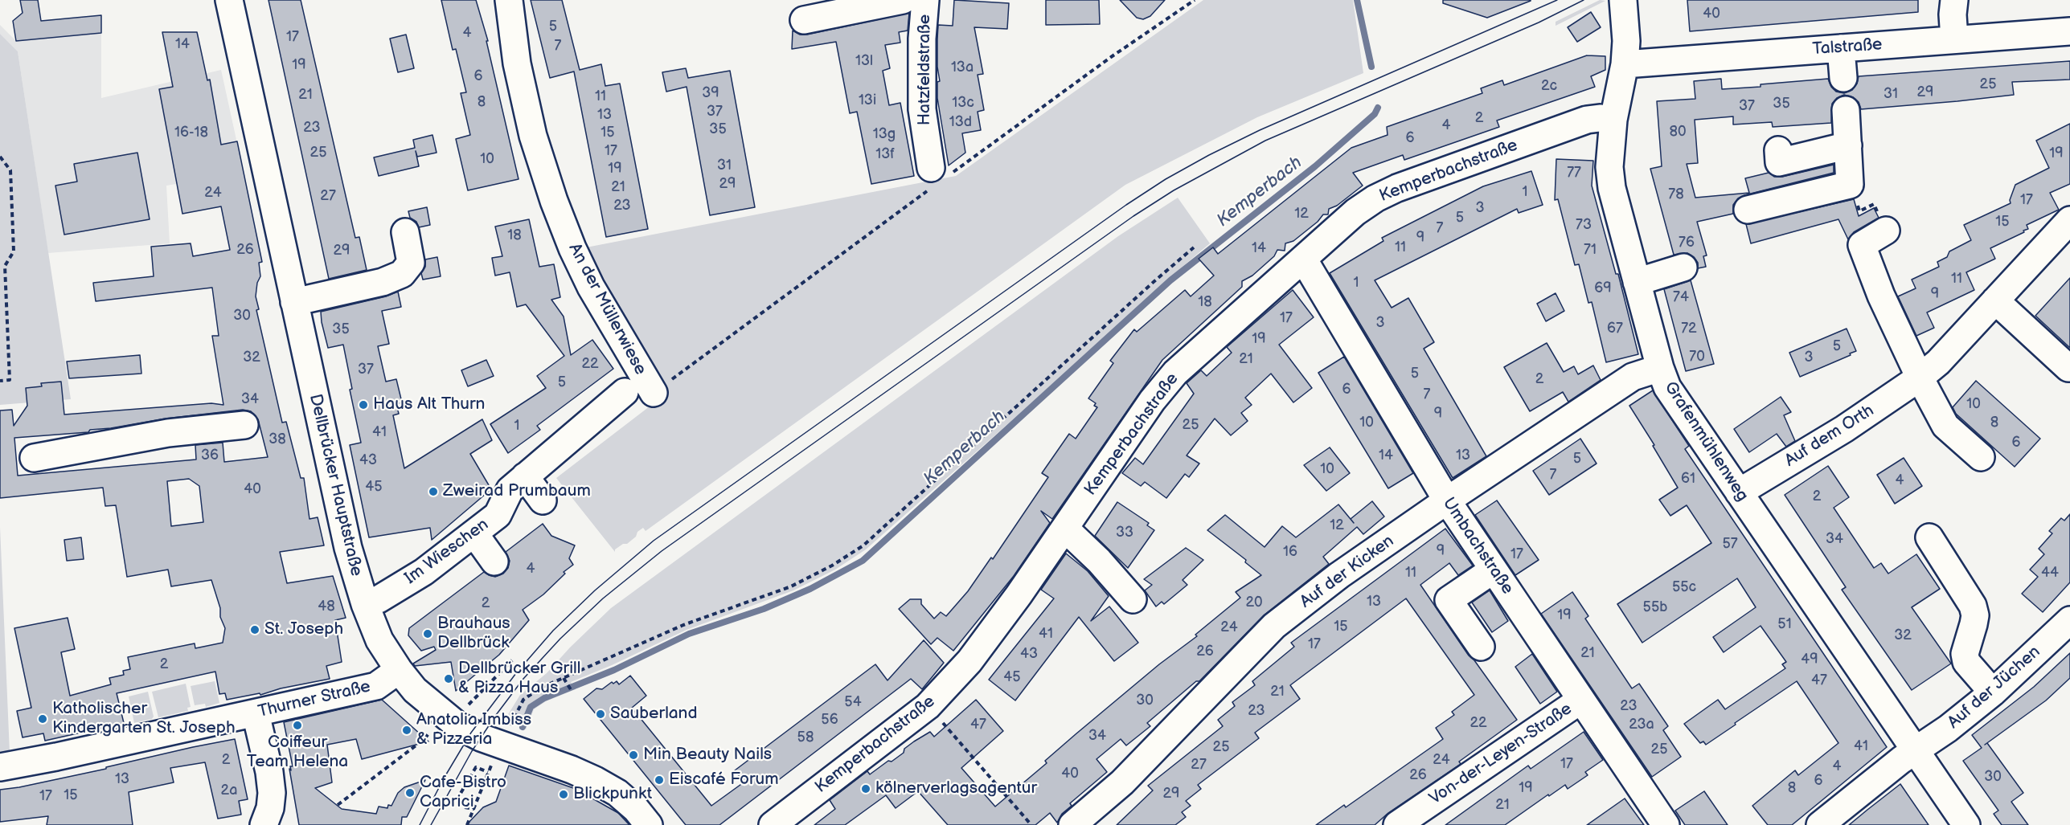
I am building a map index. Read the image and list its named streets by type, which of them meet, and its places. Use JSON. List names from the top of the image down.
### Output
{
  "streets": {
    "street": [
      "Talstraße",
      "Hatzfeldstraße",
      "Kemperbachstraße",
      "An der Müllerwiese",
      "Auf dem Orth",
      "Grafenmühlenweg",
      "Dellbrücker Hauptstraße",
      "Umbachstraße",
      "Im Wieschen",
      "Auf der Kicken",
      "Auf der Jüchen",
      "Thurner Straße",
      "Von-der-Leyen-Straße"
    ]
  },
  "crossings": [
    ["Talstraße", "Grafenmühlenweg"],
    ["Kemperbachstraße", "Grafenmühlenweg"],
    ["Kemperbachstraße", "Umbachstraße"],
    ["Auf dem Orth", "Grafenmühlenweg"],
    ["Grafenmühlenweg", "Auf der Kicken"],
    ["Grafenmühlenweg", "Auf der Jüchen"],
    ["Dellbrücker Hauptstraße", "Im Wieschen"],
    ["Dellbrücker Hauptstraße", "Thurner Straße"],
    ["Umbachstraße", "Auf der Kicken"],
    ["Umbachstraße", "Von-der-Leyen-Straße"]
  ],
  "water": ["Kemperbach"],
  "places": [
    "Haus Alt Thurn",
    "Zweirad Prumbaum",
    "St. Joseph",
    "Brauhaus Dellbrück",
    "Dellbrücker Grill & Pizza Haus",
    "Sauberland",
    "Katholischer Kindergarten St. Joseph",
    "Coiffeur Team Helena",
    "Anatolia Imbiss & Pizzeria",
    "Min Beauty Nails",
    "Eiscafé Forum",
    "kölnerverlagsagentur",
    "Cafe-Bistro Caprici",
    "Blickpunkt"
  ],
  "house_numbers": [
    "40",
    "5",
    "4",
    "17",
    "14",
    "7",
    "13l",
    "19",
    "13a",
    "6",
    "25",
    "2c",
    "29",
    "39",
    "31",
    "21",
    "11",
    "13i",
    "8",
    "13c",
    "35",
    "37",
    "37",
    "13",
    "2",
    "13d",
    "4",
    "23",
    "35",
    "80",
    "16-18",
    "15",
    "13g",
    "6",
    "17",
    "25",
    "19",
    "13f",
    "10",
    "31",
    "19",
    "77",
    "29",
    "21",
    "1",
    "24",
    "78",
    "27",
    "17",
    "23",
    "3",
    "12",
    "5",
    "15",
    "73",
    "7",
    "18",
    "9",
    "76",
    "11",
    "14",
    "26",
    "71",
    "29",
    "11",
    "1",
    "69",
    "9",
    "74",
    "18",
    "30",
    "17",
    "3",
    "67",
    "72",
    "35",
    "19",
    "5",
    "70",
    "32",
    "3",
    "21",
    "22",
    "37",
    "5",
    "2",
    "5",
    "6",
    "7",
    "34",
    "10",
    "9",
    "10",
    "8",
    "25",
    "1",
    "41",
    "38",
    "6",
    "36",
    "14",
    "13",
    "5",
    "43",
    "10",
    "7",
    "61",
    "4",
    "45",
    "40",
    "2",
    "12",
    "33",
    "34",
    "57",
    "9",
    "16",
    "17",
    "4",
    "11",
    "44",
    "55c",
    "13",
    "20",
    "2",
    "48",
    "55b",
    "19",
    "51",
    "15",
    "24",
    "41",
    "32",
    "17",
    "26",
    "21",
    "43",
    "49",
    "2",
    "45",
    "47",
    "21",
    "30",
    "54",
    "23",
    "23",
    "56",
    "22",
    "47",
    "23a",
    "34",
    "58",
    "41",
    "25",
    "25",
    "2",
    "24",
    "17",
    "27",
    "4",
    "40",
    "26",
    "30",
    "13",
    "6",
    "19",
    "8",
    "2a",
    "29",
    "15",
    "17",
    "21"
  ]
}
